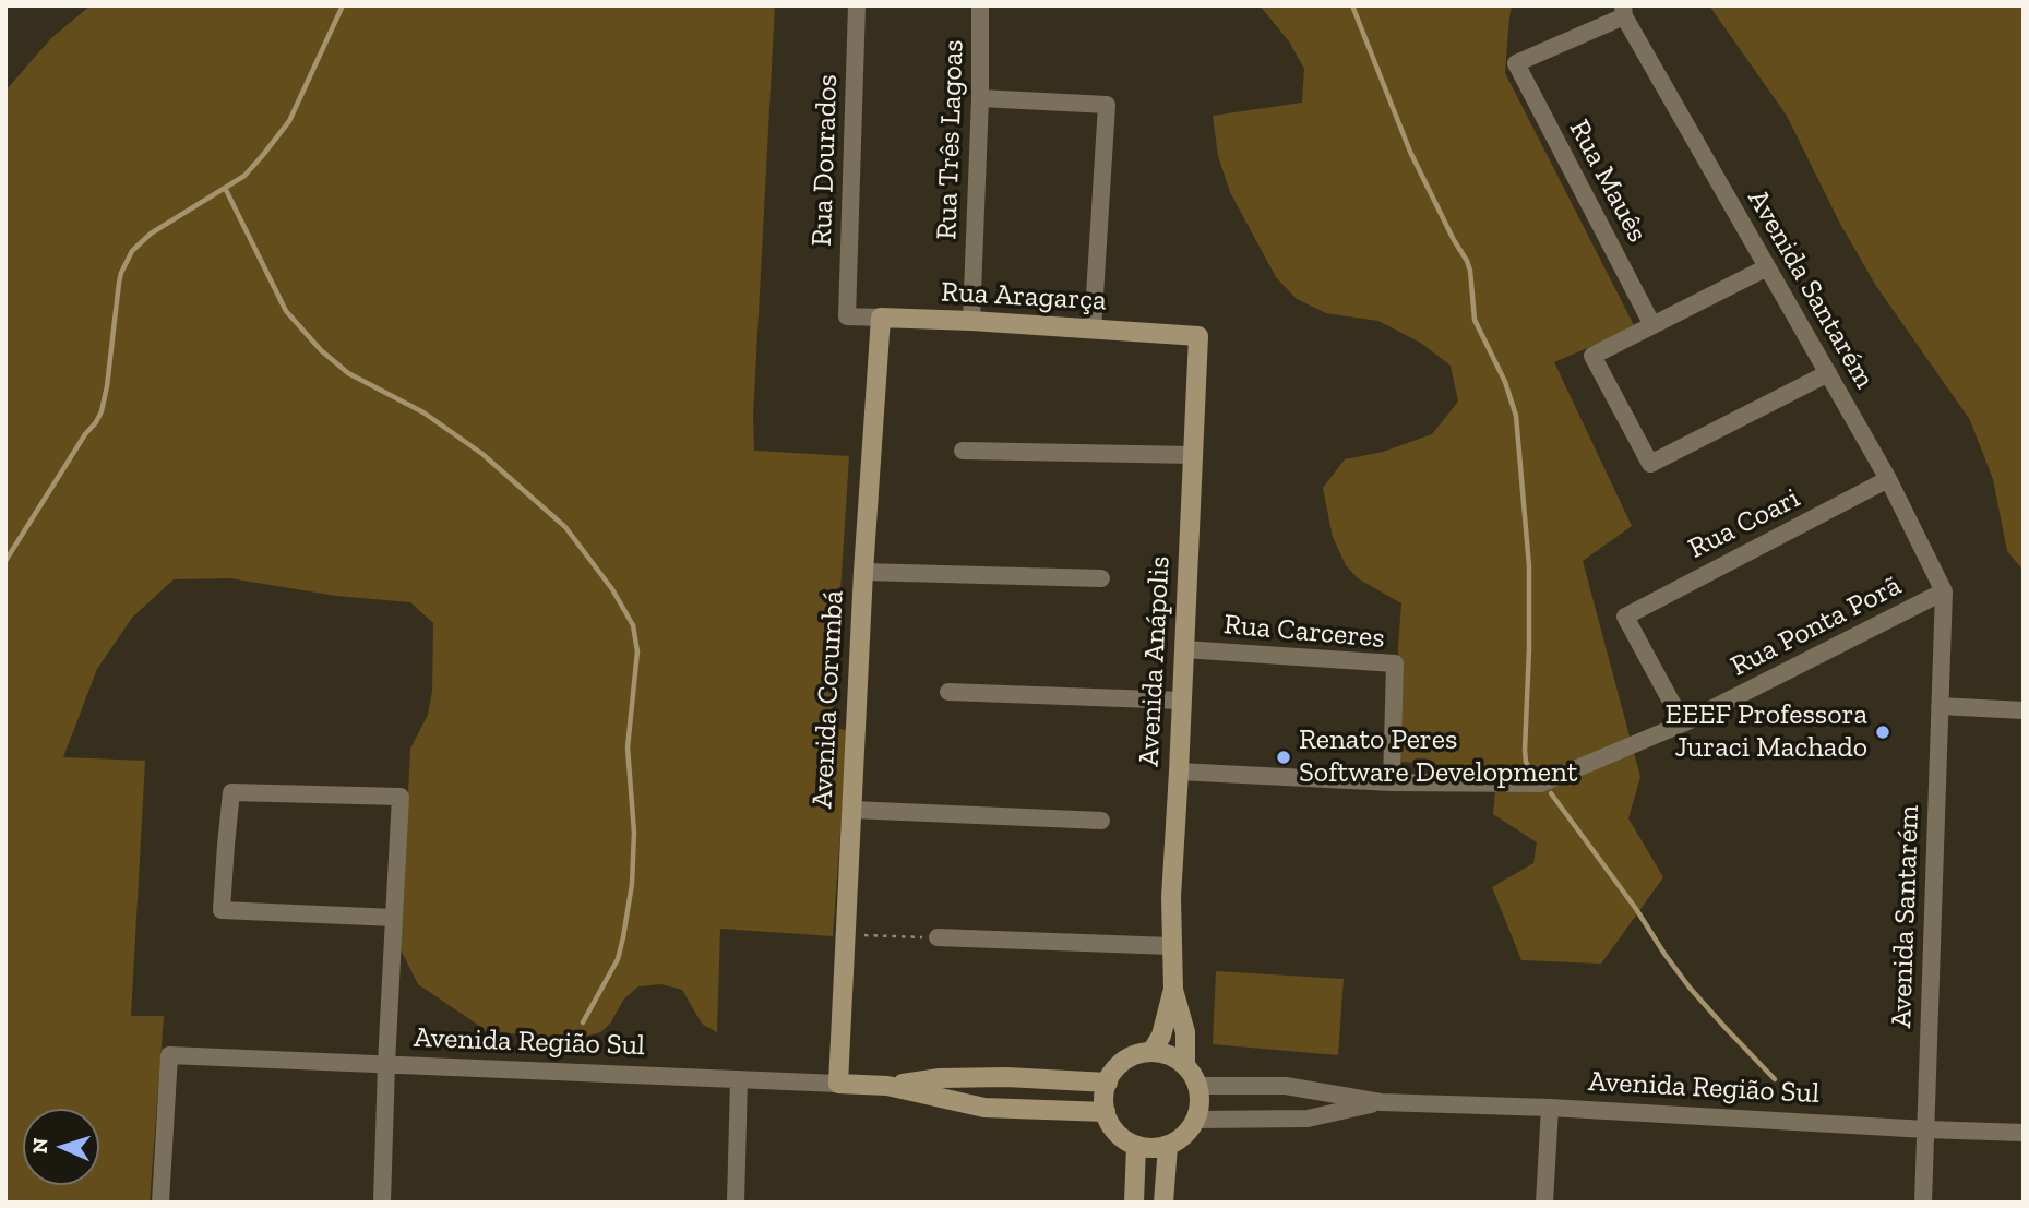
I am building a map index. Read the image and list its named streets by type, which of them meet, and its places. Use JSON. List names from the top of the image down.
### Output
{
  "streets": {
    "street": [
      "Rua Três Lagoas",
      "Rua Dourados",
      "Rua Mauês",
      "Avenida Santarém",
      "Rua Aragarça",
      "Rua Coari",
      "Rua Ponta Porã",
      "Rua Carceres",
      "Avenida Anápolis",
      "Avenida Corumbá",
      "Avenida Região Sul"
    ]
  },
  "crossings": [
    ["Rua Três Lagoas", "Rua Aragarça"],
    ["Rua Dourados", "Rua Aragarça"],
    ["Rua Mauês", "Avenida Santarém"],
    ["Avenida Santarém", "Rua Coari"],
    ["Avenida Santarém", "Rua Ponta Porã"],
    ["Avenida Santarém", "Avenida Região Sul"],
    ["Rua Aragarça", "Avenida Anápolis"],
    ["Rua Aragarça", "Avenida Corumbá"],
    ["Rua Coari", "Rua Ponta Porã"],
    ["Rua Ponta Porã", "Rua Carceres"],
    ["Rua Ponta Porã", "Avenida Anápolis"],
    ["Rua Carceres", "Avenida Anápolis"],
    ["Avenida Anápolis", "Avenida Região Sul"],
    ["Avenida Corumbá", "Avenida Região Sul"]
  ],
  "places": ["EEEF Professora Juraci Machado", "Renato Peres Software Development"],
  "north": "left"
}
